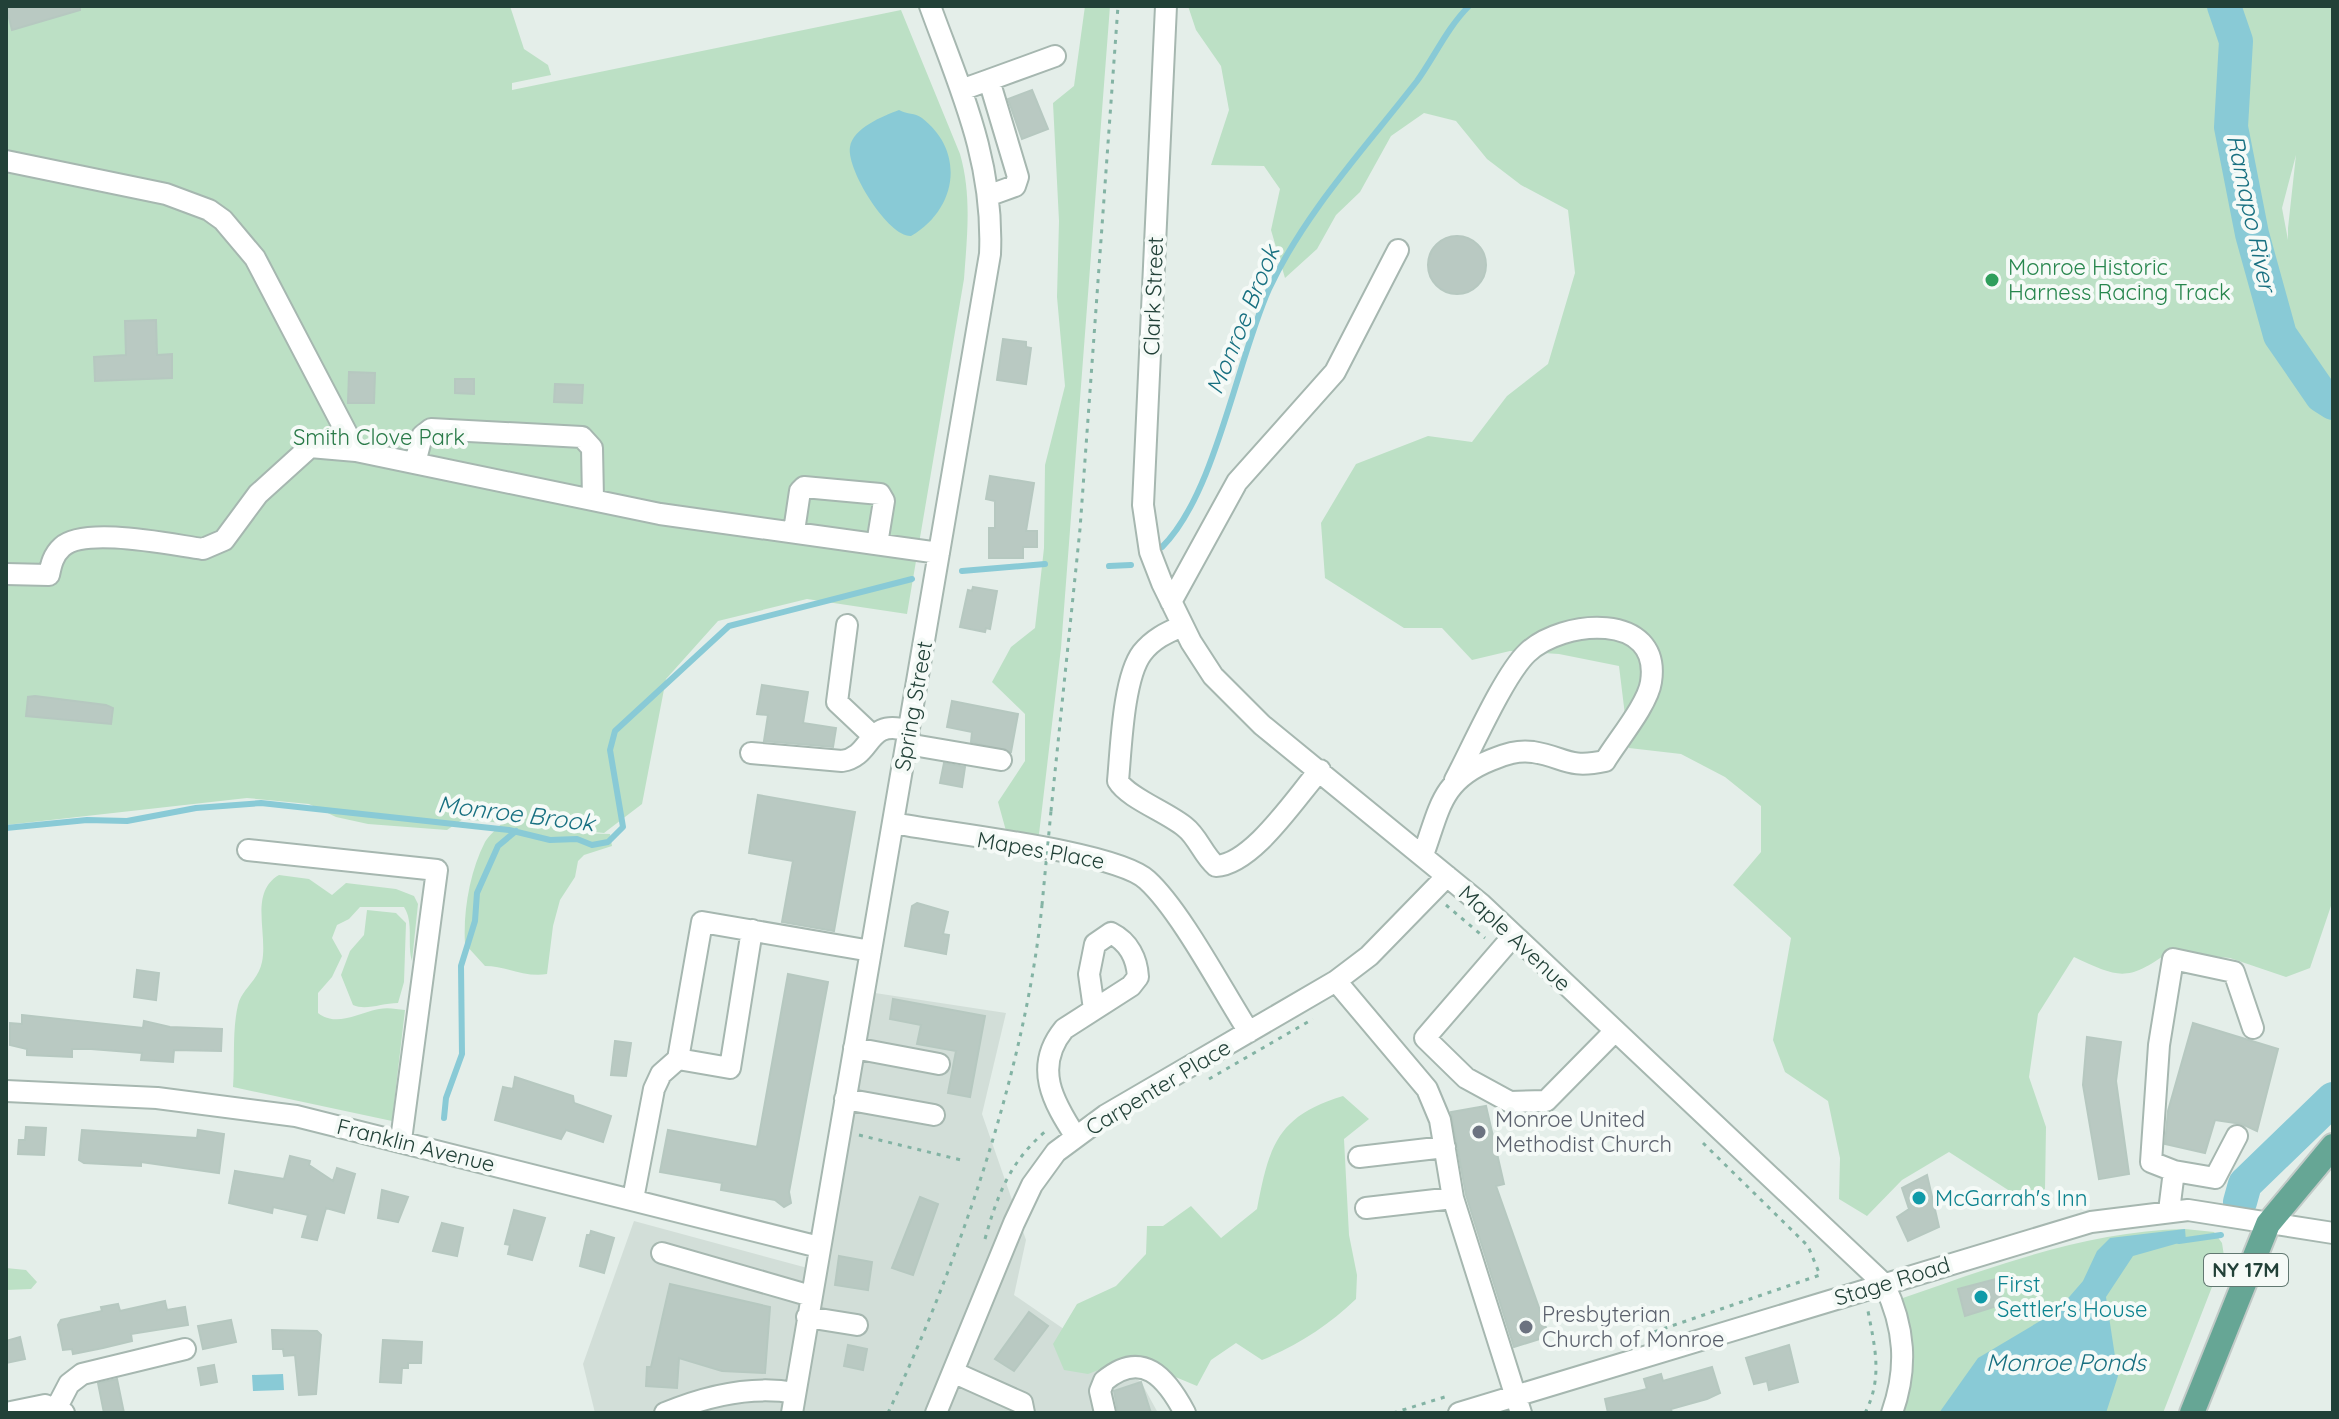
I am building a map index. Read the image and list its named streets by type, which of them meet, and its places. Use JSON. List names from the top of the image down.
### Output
{
  "streets": {
    "main road": ["NY 17M"],
    "street": [
      "Clark Street",
      "Spring Street",
      "Mapes Place",
      "Maple Avenue",
      "Carpenter Place",
      "Franklin Avenue",
      "Stage Road"
    ]
  },
  "crossings": [
    ["Clark Street", "Maple Avenue"],
    ["Spring Street", "Mapes Place"],
    ["Spring Street", "Franklin Avenue"],
    ["Mapes Place", "Carpenter Place"],
    ["Maple Avenue", "Carpenter Place"],
    ["Maple Avenue", "Stage Road"],
    ["NY 17M", "Stage Road"]
  ],
  "water": ["Ramapo River", "Monroe Brook", "Monroe Ponds"],
  "parks": ["Smith Clove Park"],
  "places": [
    "Monroe Historic Harness Racing Track",
    "Monroe United Methodist Church",
    "McGarrah's Inn",
    "First Settler's House",
    "Presbyterian Church of Monroe"
  ]
}
